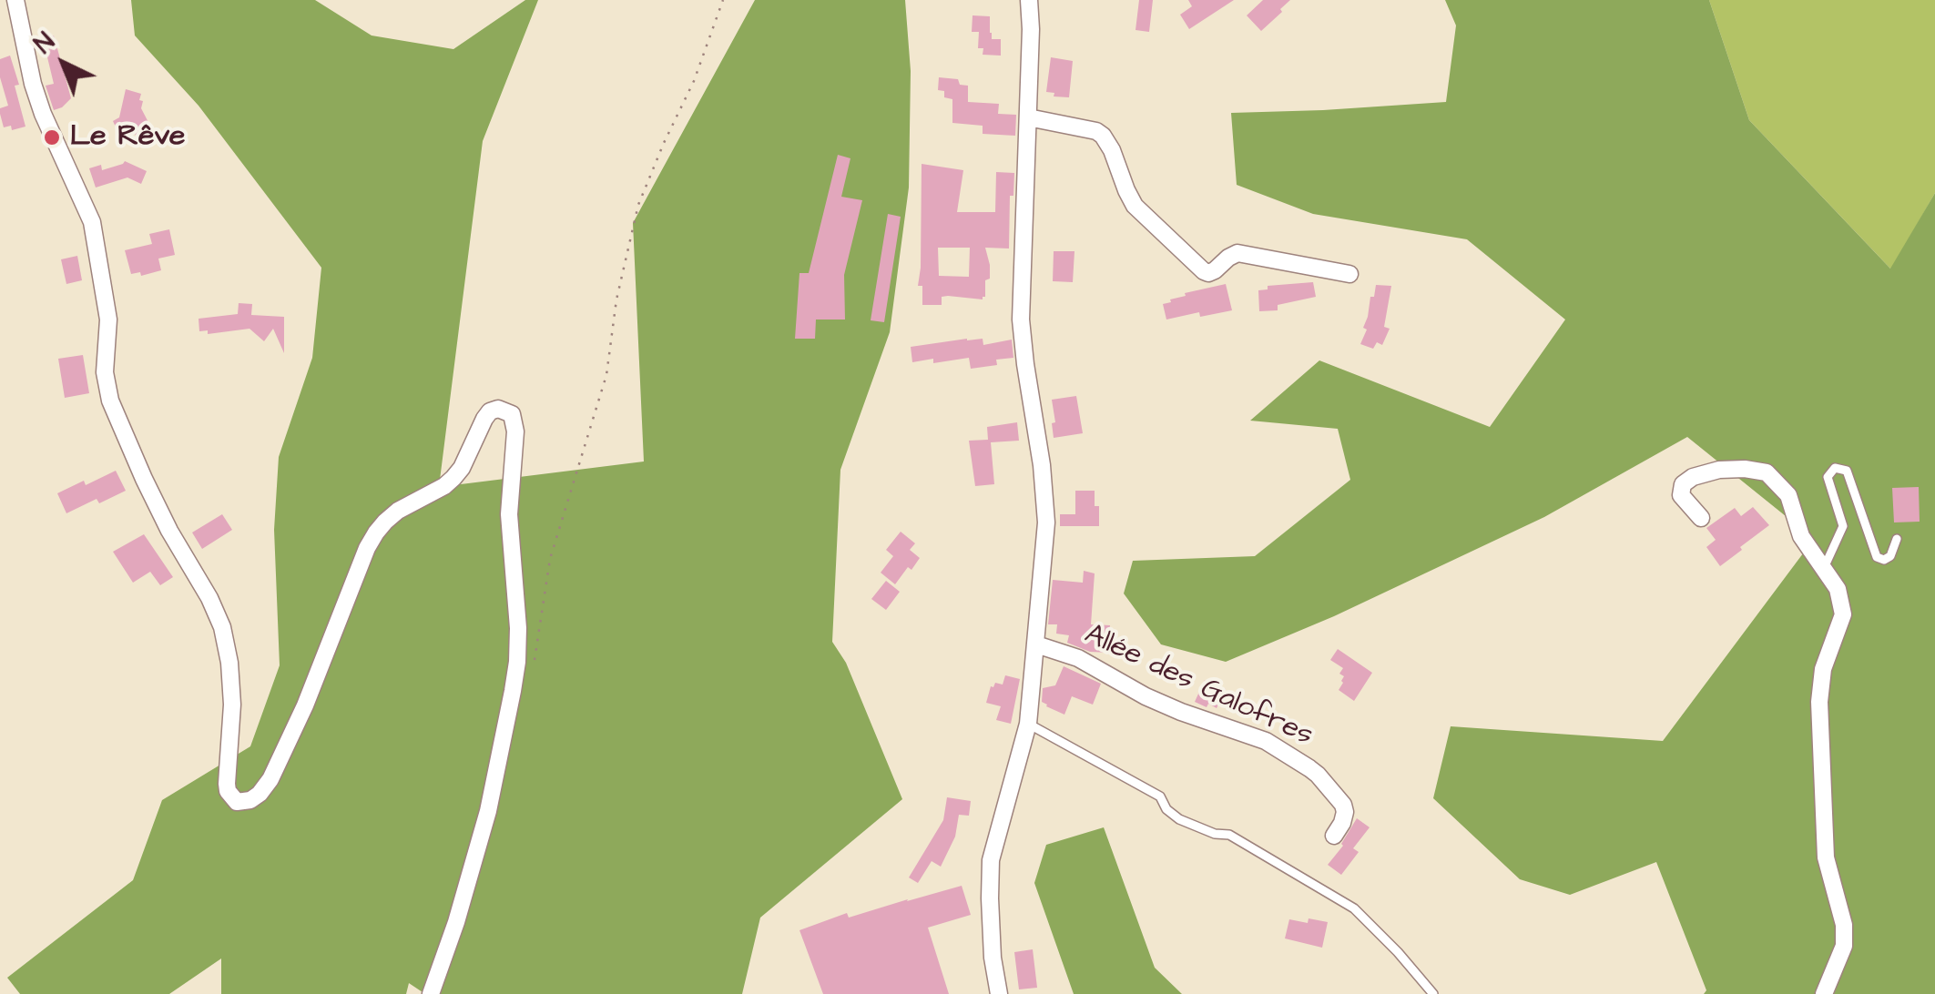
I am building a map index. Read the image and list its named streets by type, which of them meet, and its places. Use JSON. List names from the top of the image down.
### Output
{
  "streets": {
    "street": ["Allée des Galofres"]
  },
  "places": ["Le Rêve"],
  "north": "top left"
}
